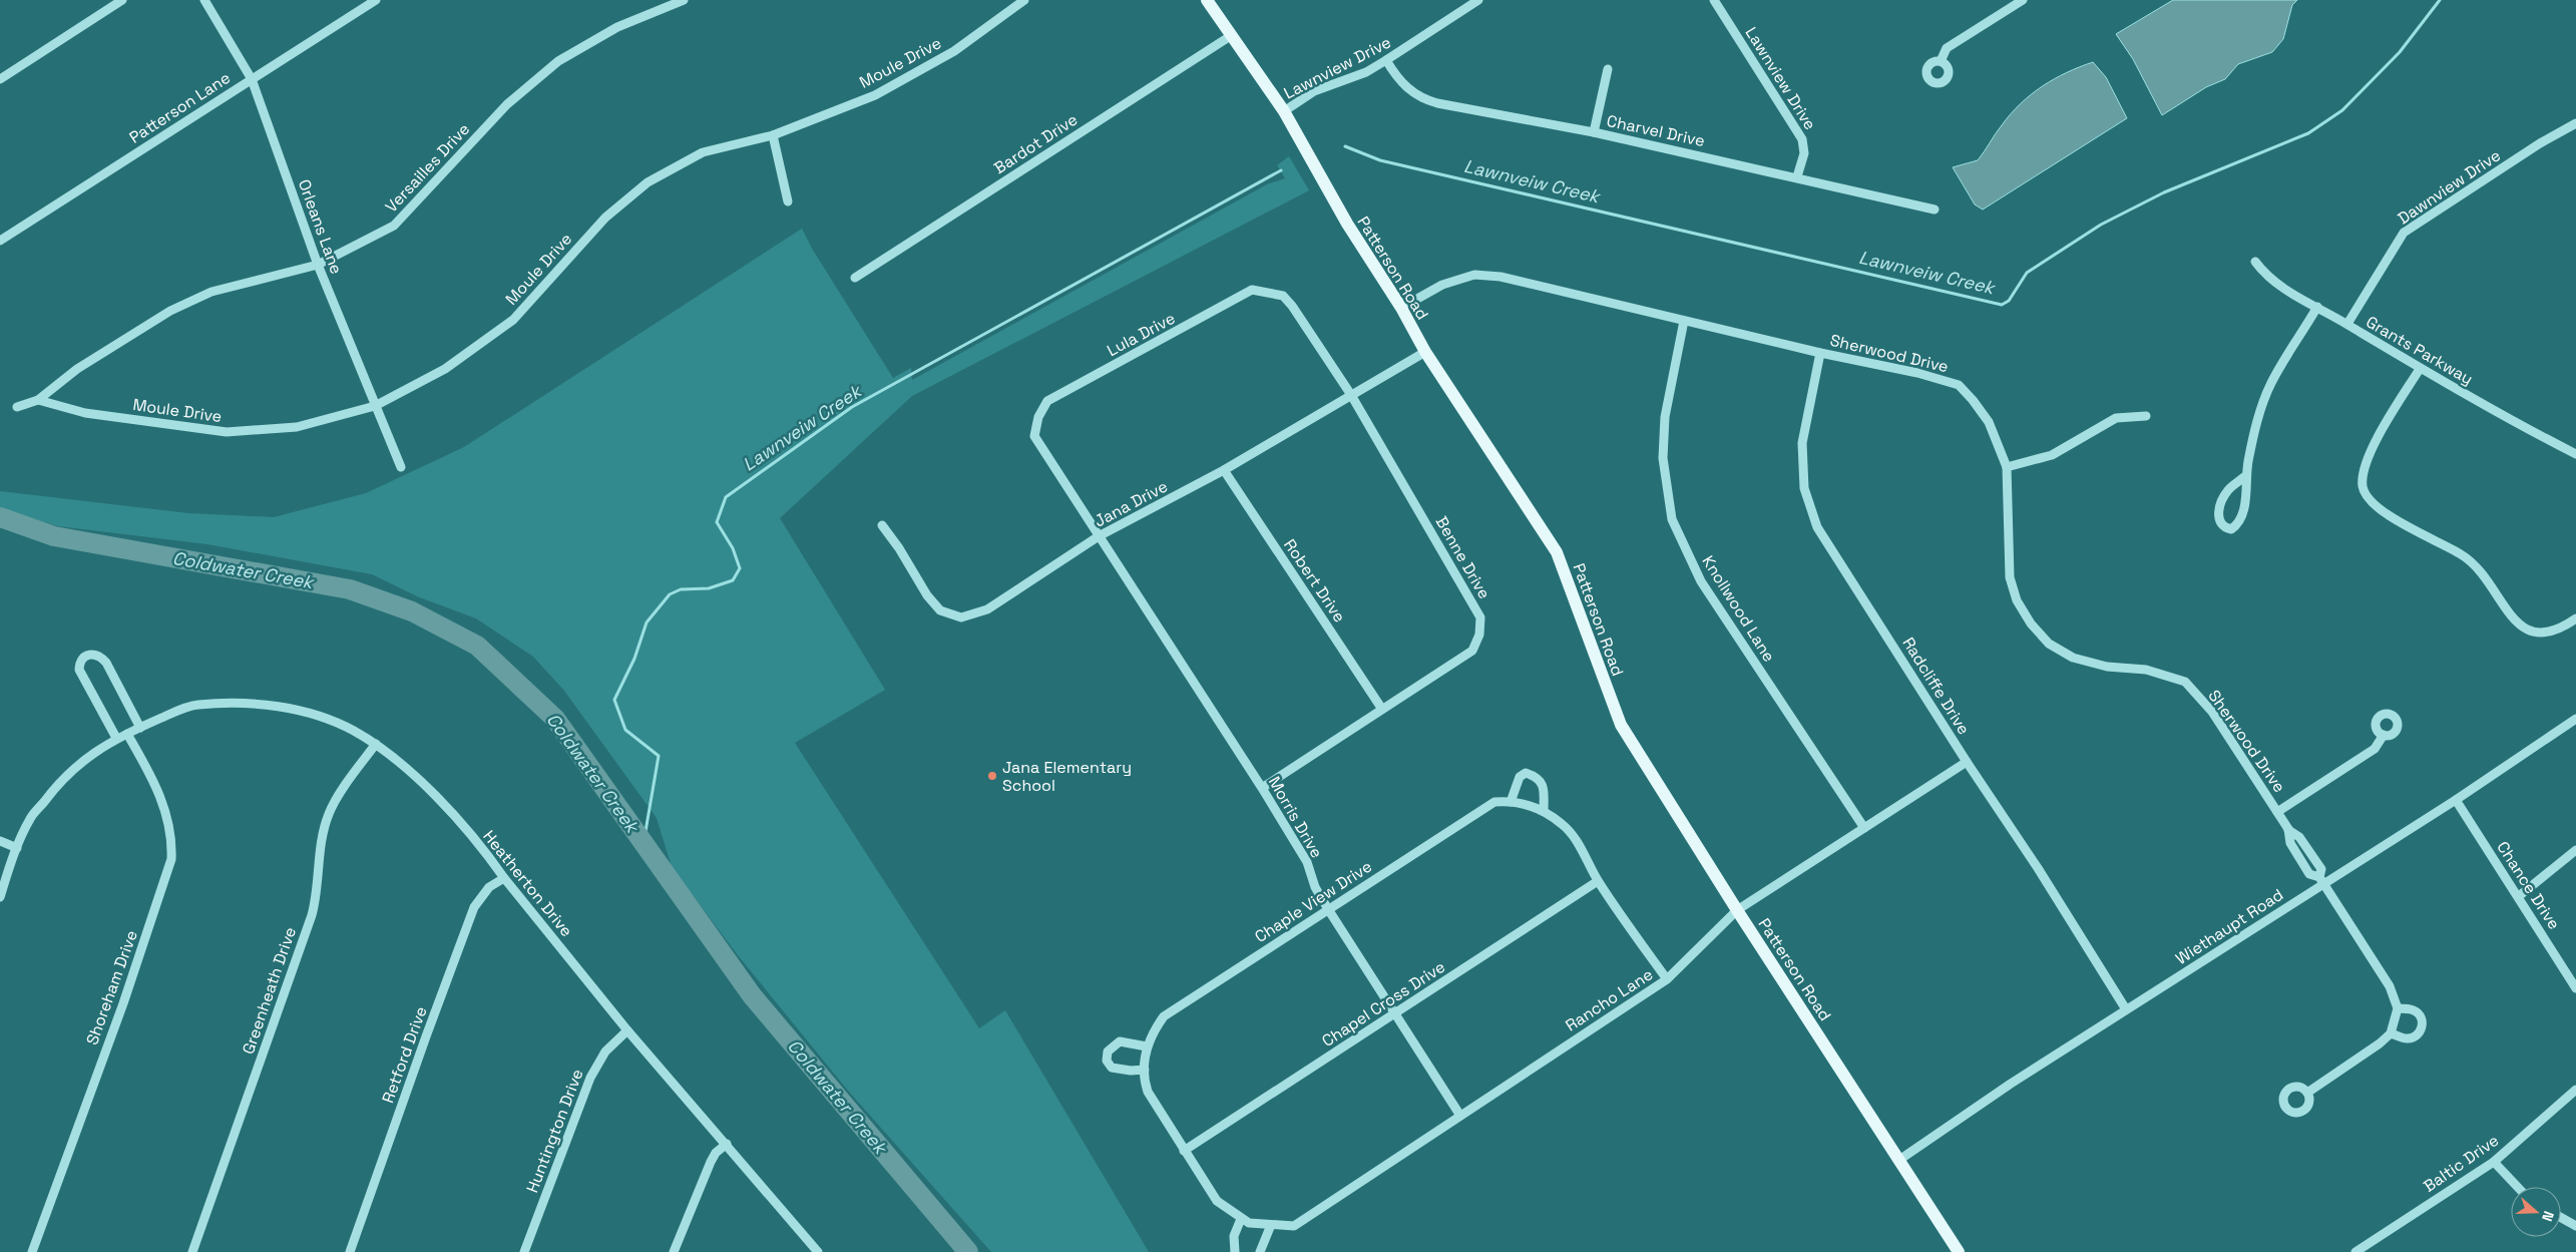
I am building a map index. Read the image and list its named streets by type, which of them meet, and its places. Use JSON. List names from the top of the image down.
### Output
{
  "streets": {
    "main road": ["Patterson Road"],
    "street": [
      "Moule Drive",
      "Lawnview Drive",
      "Patterson Lane",
      "Charvel Drive",
      "Bardot Drive",
      "Versailles Drive",
      "Dawnview Drive",
      "Orleans Lane",
      "Lula Drive",
      "Grants Parkway",
      "Sherwood Drive",
      "Jana Drive",
      "Benne Drive",
      "Robert Drive",
      "Knollwood Lane",
      "Radcliffe Drive",
      "Morris Drive",
      "Heatherton Drive",
      "Chance Drive",
      "Chaple View Drive",
      "Wiethaupt Road",
      "Shoreham Drive",
      "Greenheath Drive",
      "Rancho Lane",
      "Chapel Cross Drive",
      "Retford Drive",
      "Huntington Drive",
      "Baltic Drive"
    ]
  },
  "crossings": [
    ["Moule Drive", "Versailles Drive"],
    ["Moule Drive", "Orleans Lane"],
    ["Lawnview Drive", "Charvel Drive"],
    ["Lawnview Drive", "Patterson Road"],
    ["Patterson Lane", "Orleans Lane"],
    ["Bardot Drive", "Patterson Road"],
    ["Versailles Drive", "Orleans Lane"],
    ["Dawnview Drive", "Grants Parkway"],
    ["Patterson Road", "Sherwood Drive"],
    ["Patterson Road", "Jana Drive"],
    ["Patterson Road", "Wiethaupt Road"],
    ["Patterson Road", "Rancho Lane"],
    ["Lula Drive", "Jana Drive"],
    ["Lula Drive", "Benne Drive"],
    ["Lula Drive", "Morris Drive"],
    ["Sherwood Drive", "Knollwood Lane"],
    ["Sherwood Drive", "Radcliffe Drive"],
    ["Sherwood Drive", "Wiethaupt Road"],
    ["Jana Drive", "Benne Drive"],
    ["Jana Drive", "Robert Drive"],
    ["Jana Drive", "Morris Drive"],
    ["Benne Drive", "Robert Drive"],
    ["Benne Drive", "Morris Drive"],
    ["Knollwood Lane", "Rancho Lane"],
    ["Radcliffe Drive", "Wiethaupt Road"],
    ["Radcliffe Drive", "Rancho Lane"],
    ["Morris Drive", "Chaple View Drive"],
    ["Morris Drive", "Rancho Lane"],
    ["Morris Drive", "Chapel Cross Drive"],
    ["Heatherton Drive", "Shoreham Drive"],
    ["Heatherton Drive", "Greenheath Drive"],
    ["Heatherton Drive", "Retford Drive"],
    ["Heatherton Drive", "Huntington Drive"],
    ["Chance Drive", "Wiethaupt Road"],
    ["Chaple View Drive", "Rancho Lane"],
    ["Chaple View Drive", "Chapel Cross Drive"]
  ],
  "water": ["Lawnveiw Creek", "Coldwater Creek"],
  "places": ["Jana Elementary School"],
  "north": "right"
}
